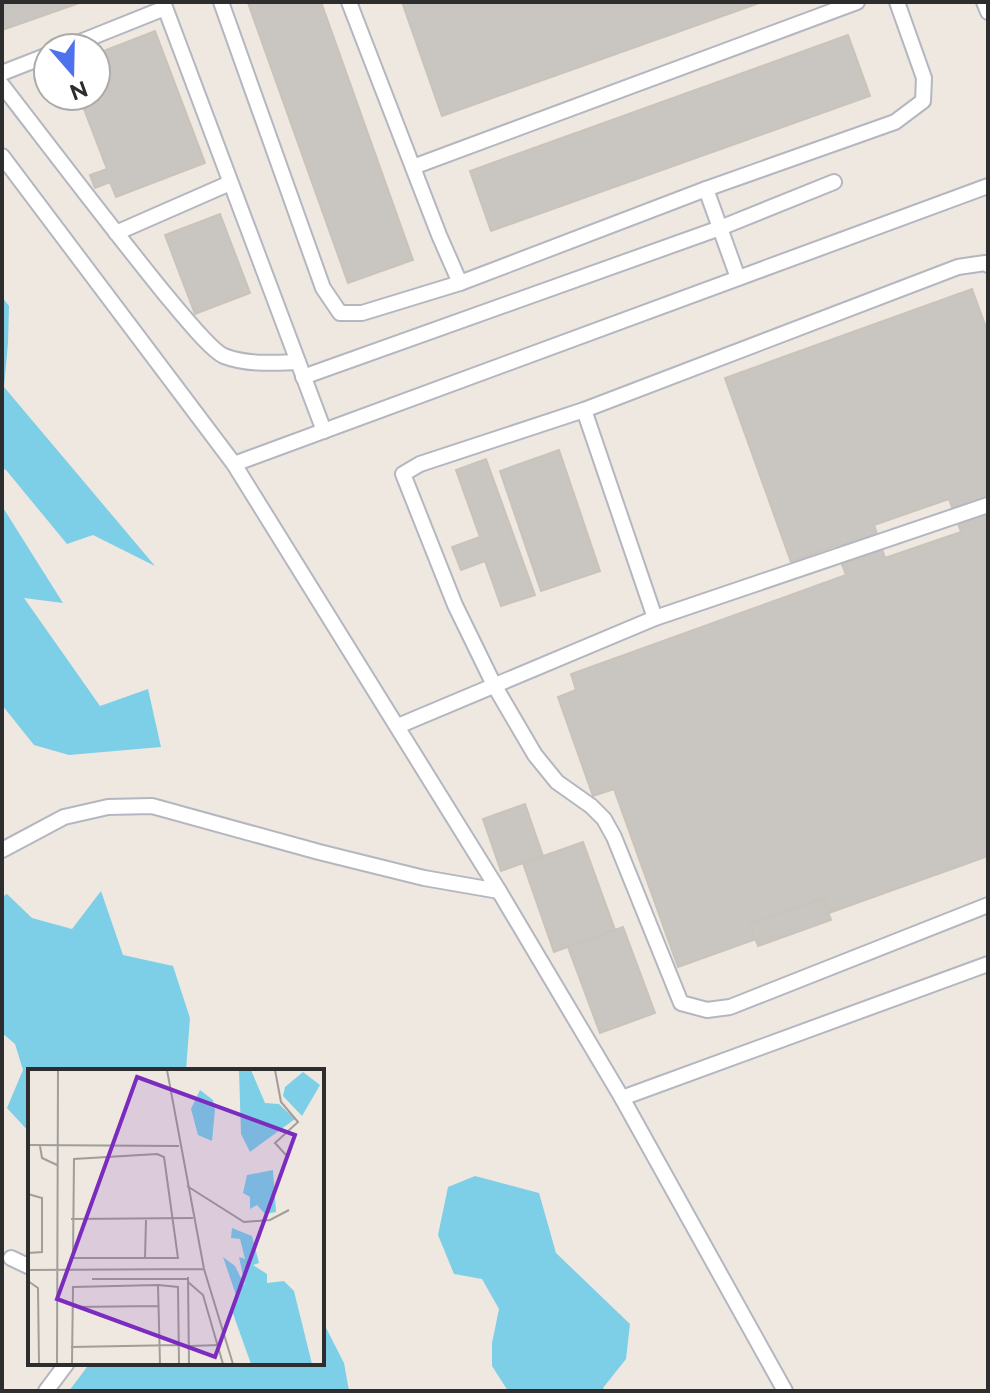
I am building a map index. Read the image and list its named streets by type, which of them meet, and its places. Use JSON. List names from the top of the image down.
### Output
{
  "north": "bottom"
}
